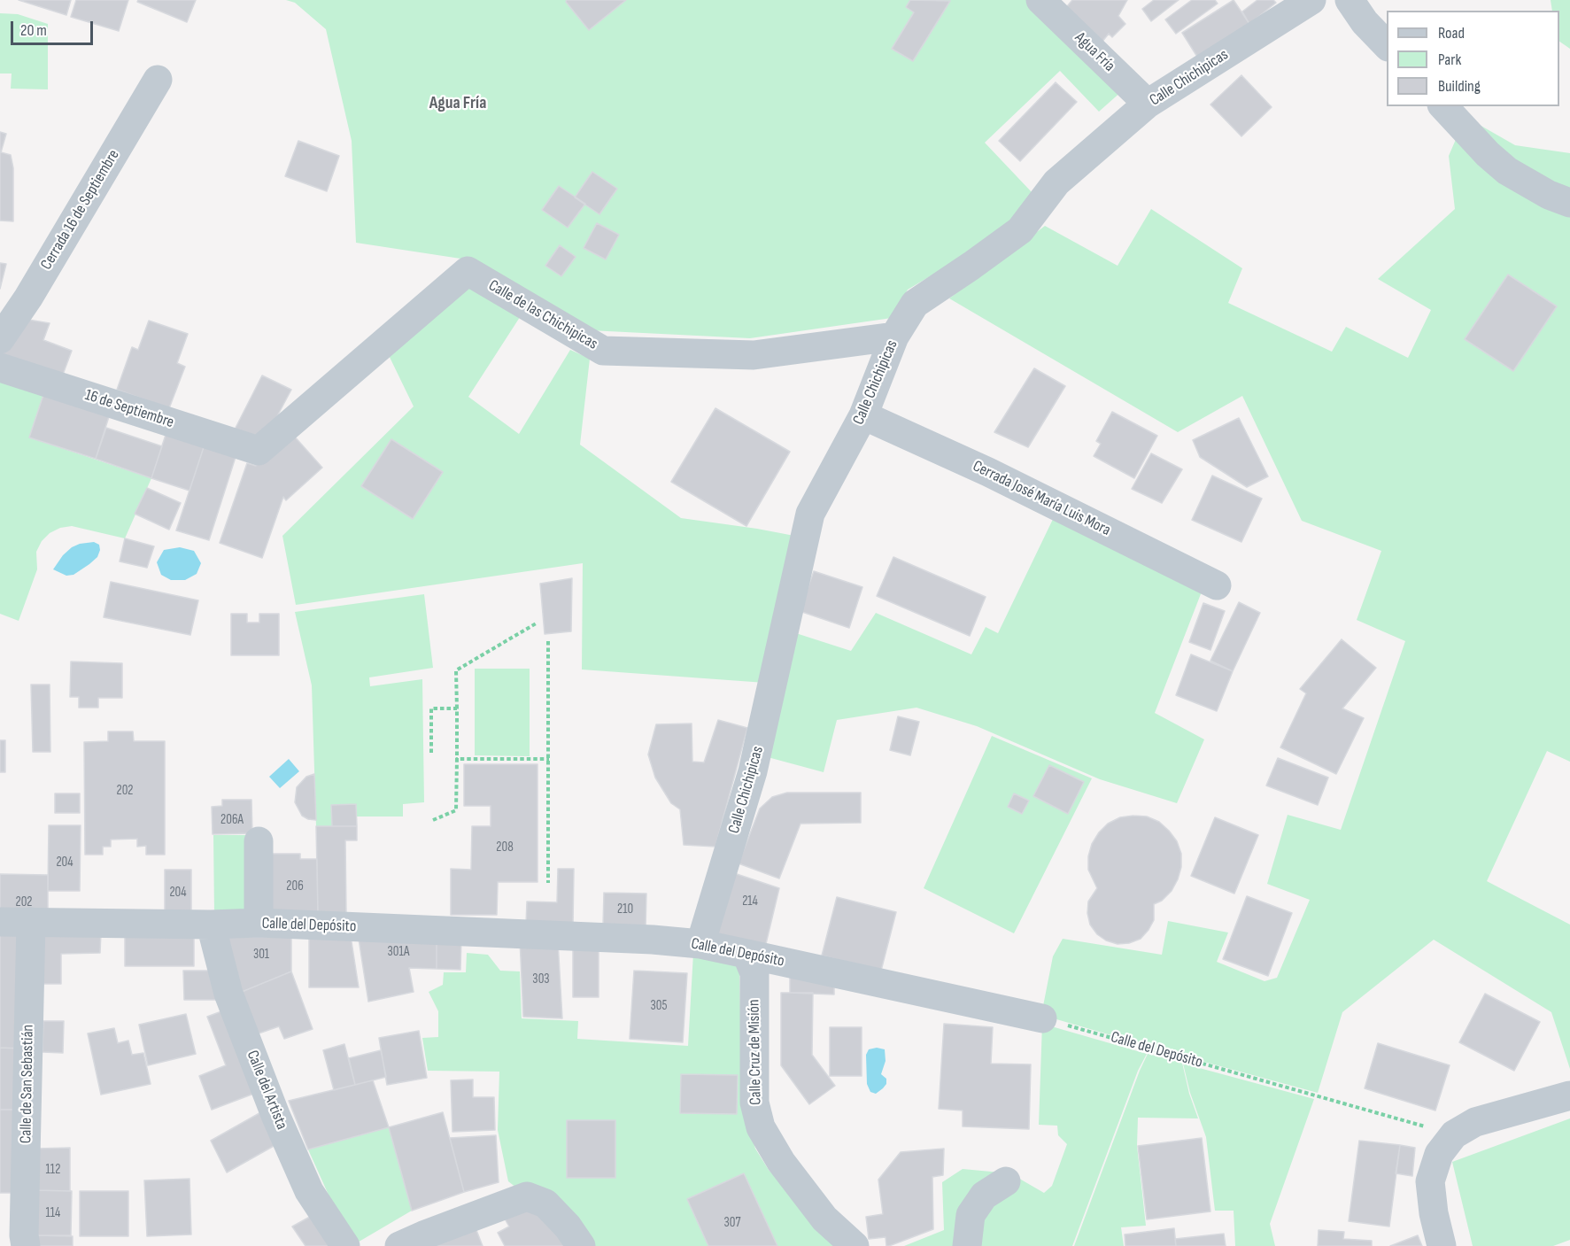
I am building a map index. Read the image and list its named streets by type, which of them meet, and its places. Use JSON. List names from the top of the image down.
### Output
{
  "streets": {
    "street": [
      "Agua Fría",
      "Calle Chichipicas",
      "Cerrada 16 de Septiembre",
      "Calle de las Chichipicas",
      "16 de Septiembre",
      "Cerrada José María Luis Mora",
      "Calle del Depósito",
      "Calle Cruz de Misión",
      "Calle de San Sebastián",
      "Calle del Artista"
    ]
  },
  "crossings": [
    ["Agua Fría", "Calle Chichipicas"],
    ["Calle Chichipicas", "Calle de las Chichipicas"],
    ["Calle Chichipicas", "Cerrada José María Luis Mora"],
    ["Calle Chichipicas", "Calle del Depósito"],
    ["Calle de las Chichipicas", "16 de Septiembre"],
    ["Calle del Depósito", "Calle Cruz de Misión"],
    ["Calle del Depósito", "Calle de San Sebastián"],
    ["Calle del Depósito", "Calle del Artista"]
  ],
  "districts": ["Agua Fría"],
  "house_numbers": [
    "202",
    "206A",
    "208",
    "204",
    "206",
    "204",
    "214",
    "202",
    "210",
    "301A",
    "301",
    "303",
    "305",
    "112",
    "114",
    "307"
  ],
  "legend": ["Road", "Park", "Building"],
  "scale_bar": "20 m"
}
